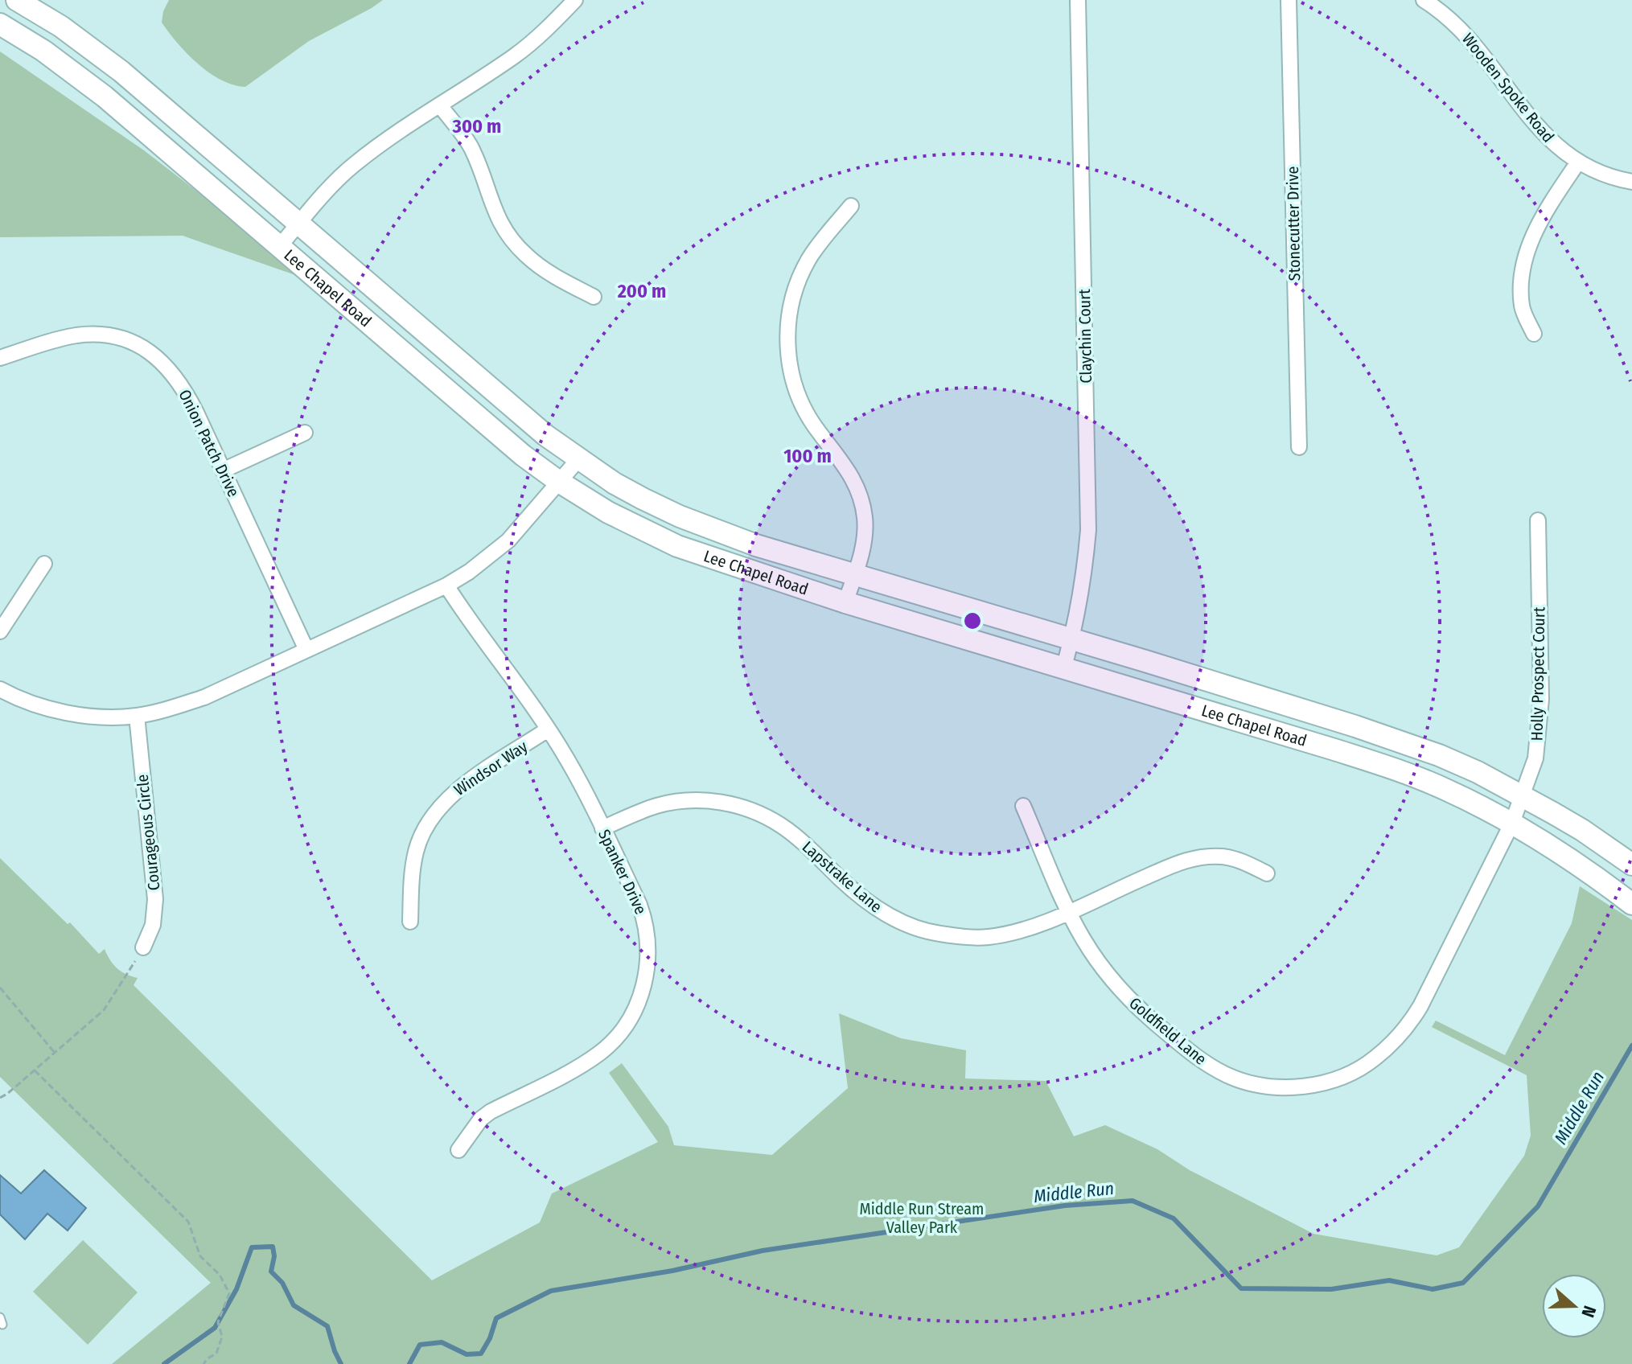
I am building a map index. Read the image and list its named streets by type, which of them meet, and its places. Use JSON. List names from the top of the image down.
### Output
{
  "streets": {
    "main road": ["Lee Chapel Road"],
    "street": [
      "Wooden Spoke Road",
      "Stonecutter Drive",
      "Claychin Court",
      "Onion Patch Drive",
      "Holly Prospect Court",
      "Windsor Way",
      "Courageous Circle",
      "Spanker Drive",
      "Lapstrake Lane",
      "Goldfield Lane"
    ]
  },
  "crossings": [
    ["Lee Chapel Road", "Claychin Court"],
    ["Lee Chapel Road", "Holly Prospect Court"],
    ["Lee Chapel Road", "Goldfield Lane"],
    ["Holly Prospect Court", "Goldfield Lane"],
    ["Windsor Way", "Spanker Drive"],
    ["Spanker Drive", "Lapstrake Lane"],
    ["Lapstrake Lane", "Goldfield Lane"]
  ],
  "water": ["Middle Run"],
  "parks": ["Middle Run Stream Valley Park"],
  "north": "right",
  "rings": ["300 m", "200 m", "100 m"]
}
